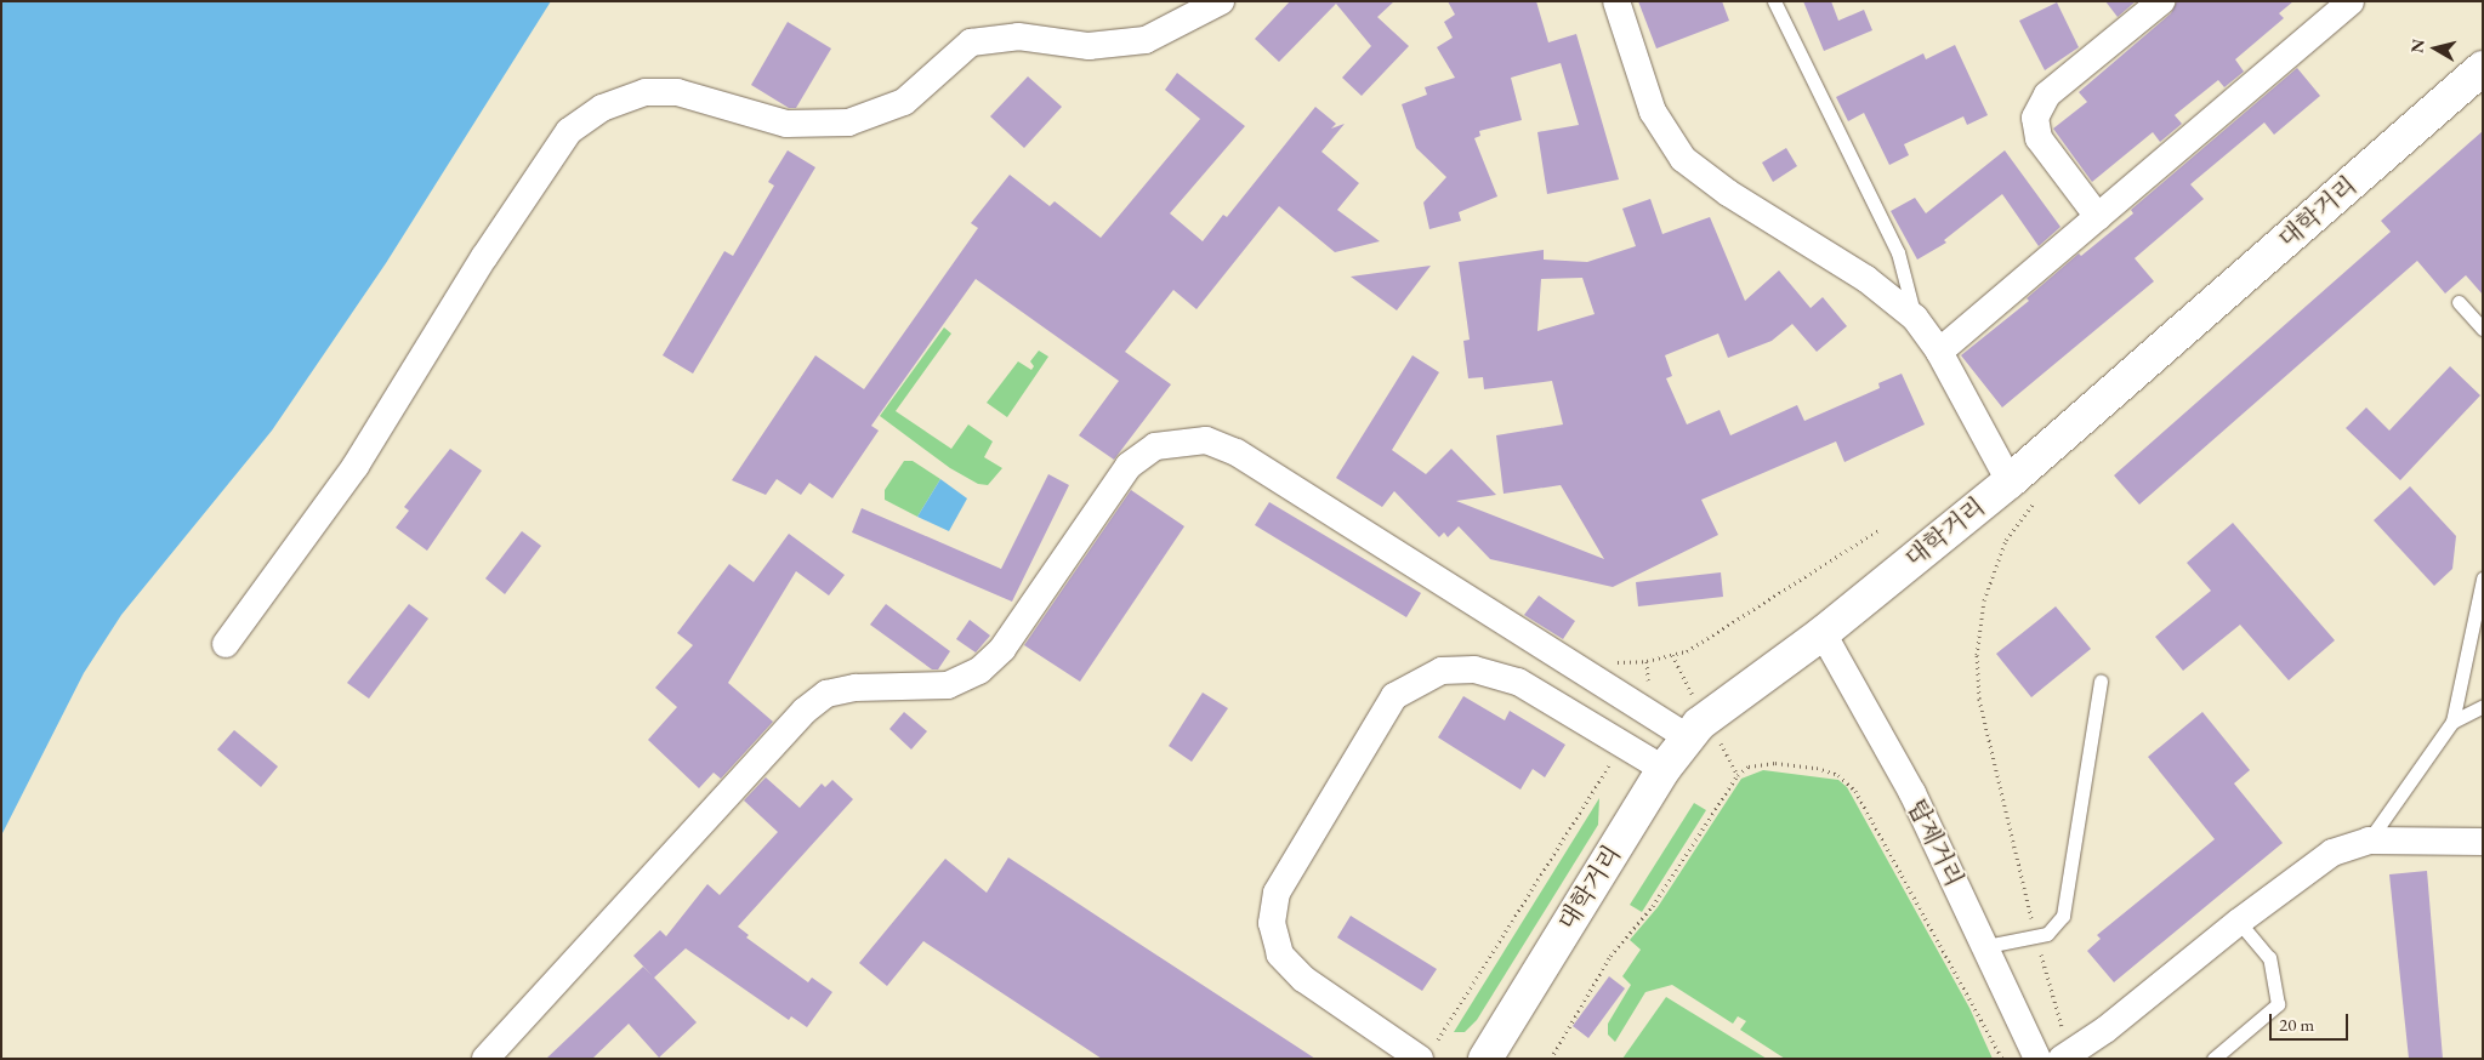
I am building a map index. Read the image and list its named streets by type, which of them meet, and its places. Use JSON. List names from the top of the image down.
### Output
{
  "streets": {
    "main road": ["대학거리"],
    "street": ["탑제거리"]
  },
  "crossings": [
    ["대학거리", "탑제거리"]
  ],
  "scale_bar": "20 m",
  "north": "left"
}
